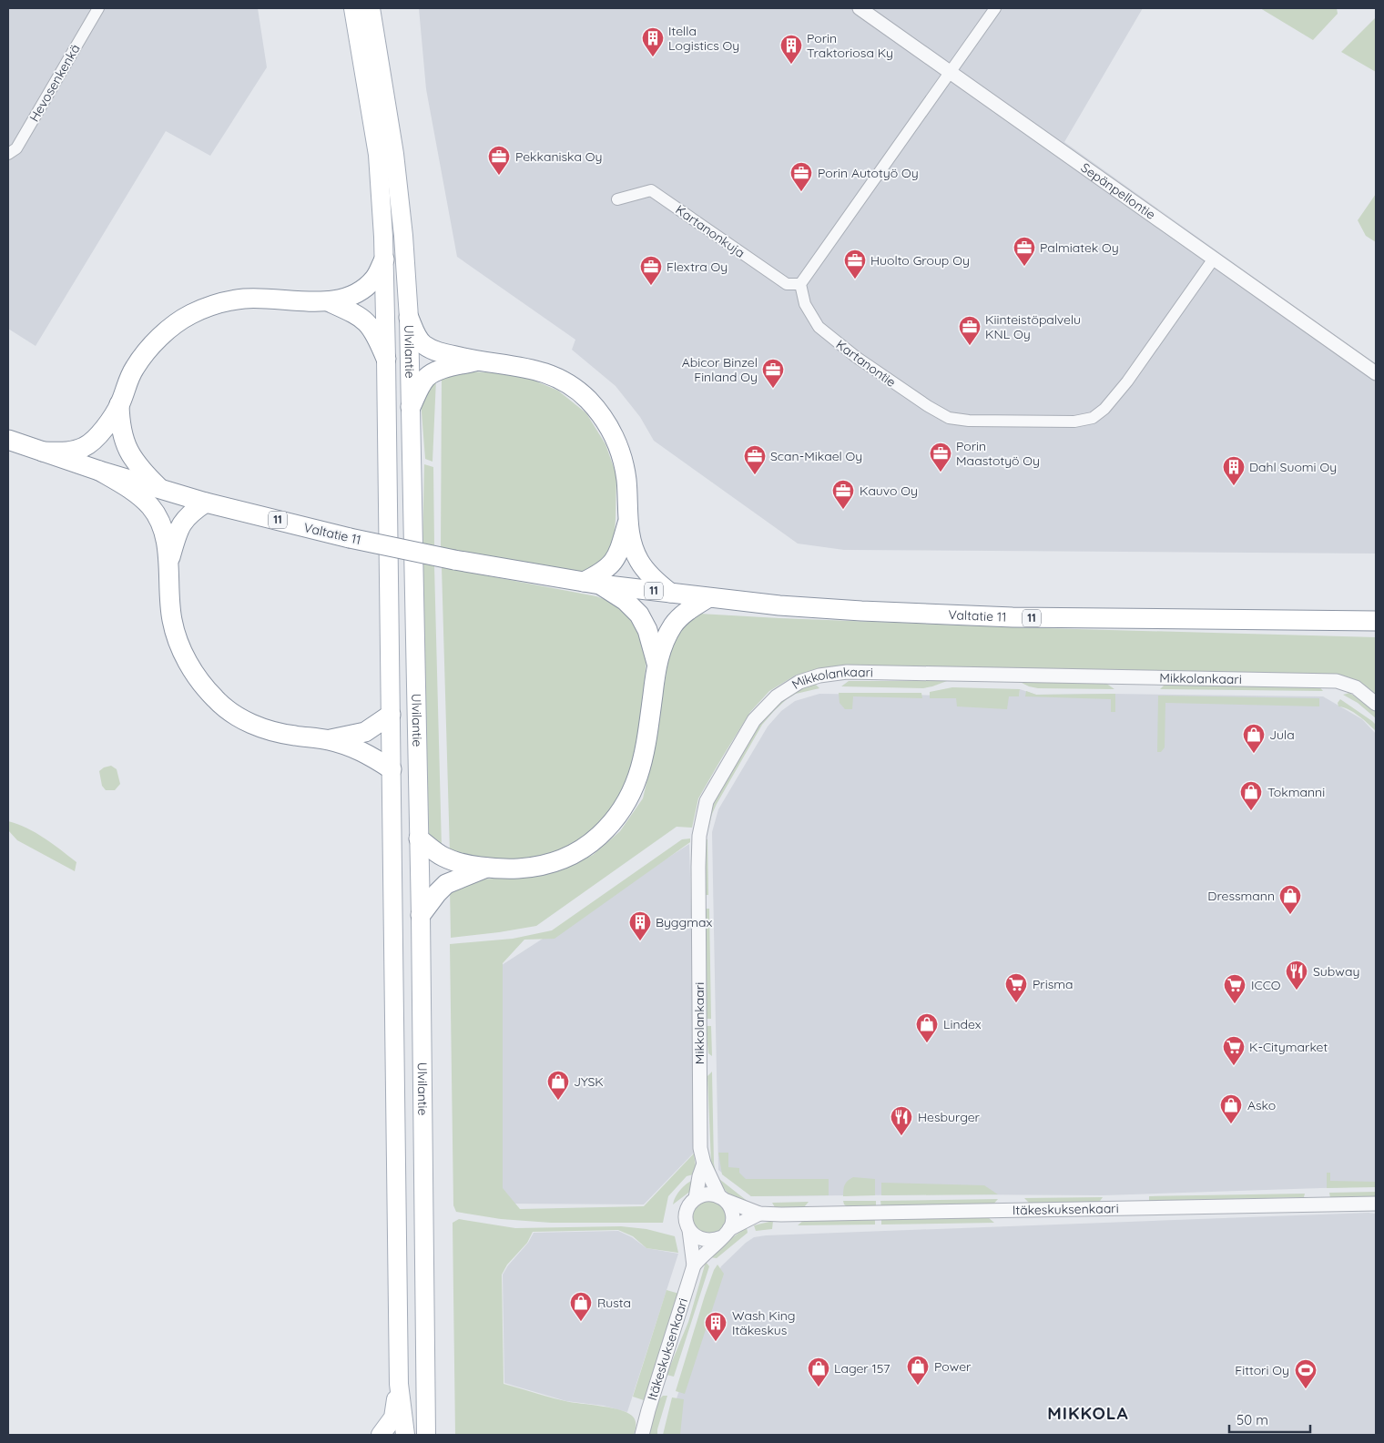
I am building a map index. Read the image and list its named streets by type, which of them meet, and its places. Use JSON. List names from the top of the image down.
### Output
{
  "streets": {
    "highway": ["11", "Valtatie 11"],
    "main road": ["Ulvilantie"],
    "street": [
      "Hevosenkenkä",
      "Sepänpellontie",
      "Kartanonkuja",
      "Kartanontie",
      "Mikkolankaari",
      "Itäkeskuksenkaari"
    ]
  },
  "crossings": [
    ["Sepänpellontie", "Kartanontie"],
    ["Kartanonkuja", "Kartanontie"],
    ["Mikkolankaari", "Itäkeskuksenkaari"]
  ],
  "districts": ["MIKKOLA"],
  "places": {
    "building": [
      "Itella Logistics Oy",
      "Porin Traktoriosa Ky",
      "Dahl Suomi Oy",
      "Byggmax",
      "Wash King Itäkeskus"
    ],
    "office": [
      "Pekkaniska Oy",
      "Porin Autotyö Oy",
      "Palmiatek Oy",
      "Huolto Group Oy",
      "Flextra Oy",
      "Kiinteistöpalvelu KNL Oy",
      "Abicor Binzel Finland Oy",
      "Porin Maastotyö Oy",
      "Scan-Mikael Oy",
      "Kauvo Oy"
    ],
    "shop": [
      "Jula",
      "Tokmanni",
      "Dressmann",
      "Lindex",
      "JYSK",
      "Asko",
      "Rusta",
      "Power",
      "Lager 157"
    ],
    "restaurant": ["Subway", "Hesburger"],
    "supermarket": ["Prisma", "ICCO", "K-Citymarket"],
    "sports": ["Fittori Oy"]
  },
  "scale_bar": "50 m"
}
